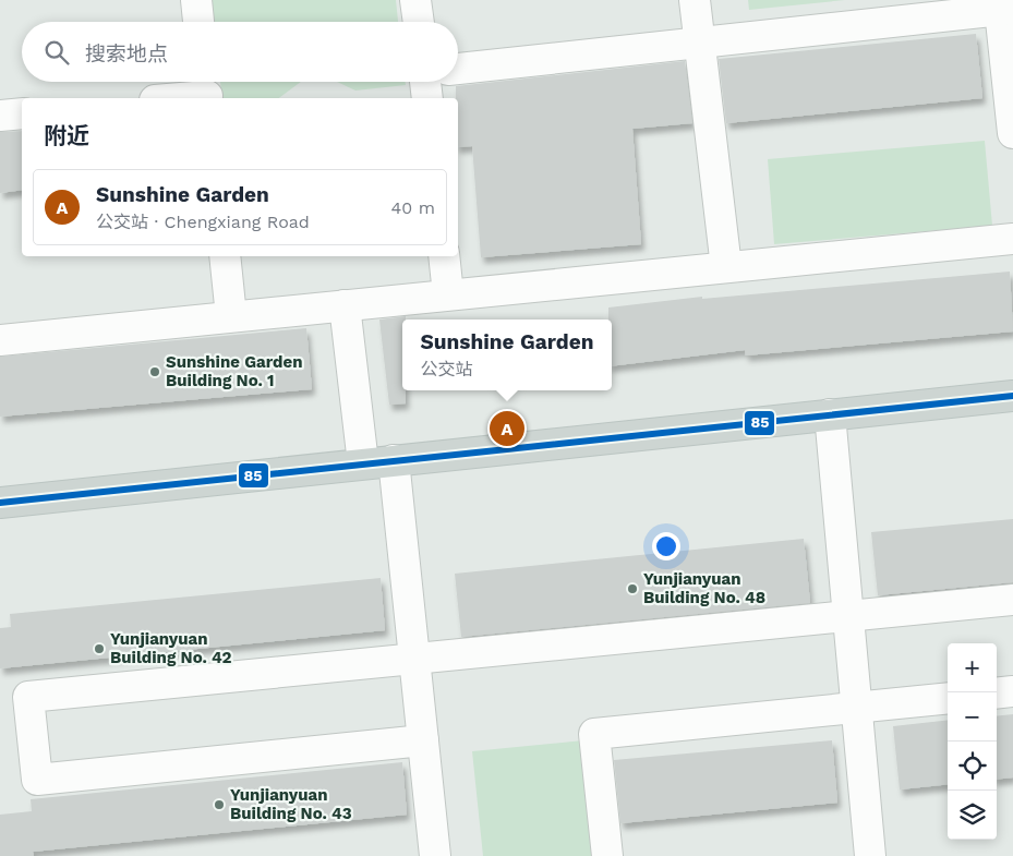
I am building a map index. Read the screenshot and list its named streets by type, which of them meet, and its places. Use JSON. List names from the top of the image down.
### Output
{
  "places": [
    "Sunshine Garden Building No. 1",
    "Yunjianyuan Building No. 48",
    "Yunjianyuan Building No. 42",
    "Yunjianyuan Building No. 43"
  ],
  "lines": ["transit line 85"],
  "page": {
    "search": "搜索地点",
    "heading": "附近",
    "list": [
      {
        "mark": "A",
        "name": "Sunshine Garden",
        "note": "公交站 · Chengxiang Road",
        "value": "40 m"
      }
    ],
    "popup": ["Sunshine Garden", "公交站"],
    "pins": "A",
    "map_buttons": ["+", "−"]
  }
}
